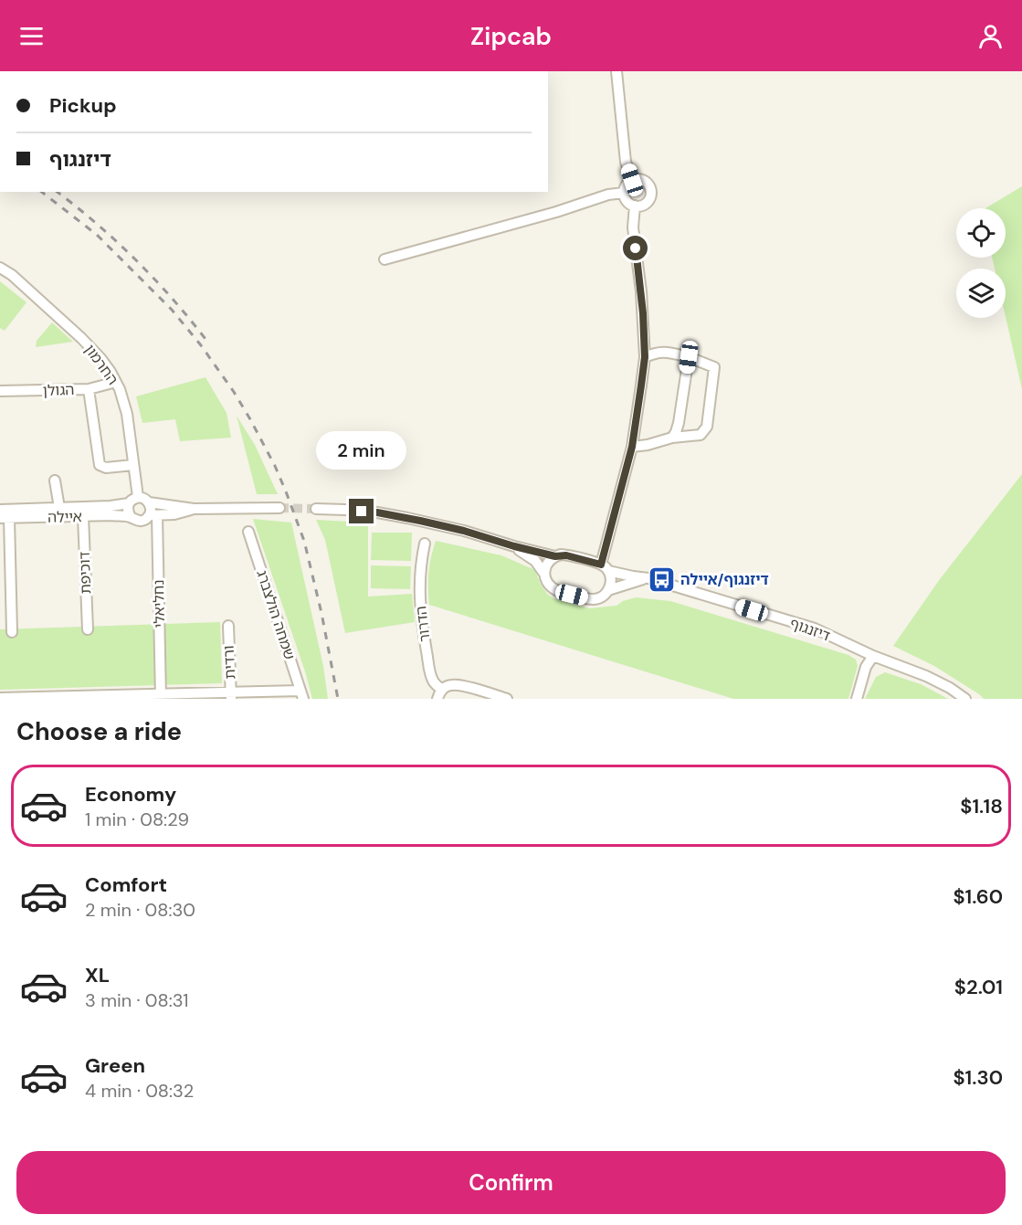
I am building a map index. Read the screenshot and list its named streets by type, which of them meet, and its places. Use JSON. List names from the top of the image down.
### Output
{
  "streets": {
    "street": [
      "החרמון",
      "הגולן",
      "איילה",
      "דוכיפת",
      "נחליאלי",
      "שמחה הולצברג",
      "הדרור",
      "דיזנגוף",
      "ורדית"
    ]
  },
  "crossings": [
    ["החרמון", "הגולן"],
    ["החרמון", "איילה"],
    ["החרמון", "נחליאלי"],
    ["איילה", "דוכיפת"],
    ["איילה", "נחליאלי"]
  ],
  "places": {
    "bus stop": ["דיזנגוף/איילה"]
  },
  "page": {
    "header": "Zipcab",
    "banner": ["Pickup", "דיזנגוף"],
    "bubble": "2 min",
    "heading": "Choose a ride",
    "list": [
      {
        "name": "Economy",
        "note": "1 min · 08:29",
        "value": "$1.18"
      },
      {
        "name": "Comfort",
        "note": "2 min · 08:30",
        "value": "$1.60"
      },
      {
        "name": "XL",
        "note": "3 min · 08:31",
        "value": "$2.01"
      },
      {
        "name": "Green",
        "note": "4 min · 08:32",
        "value": "$1.30"
      }
    ],
    "buttons": "Confirm"
  }
}
